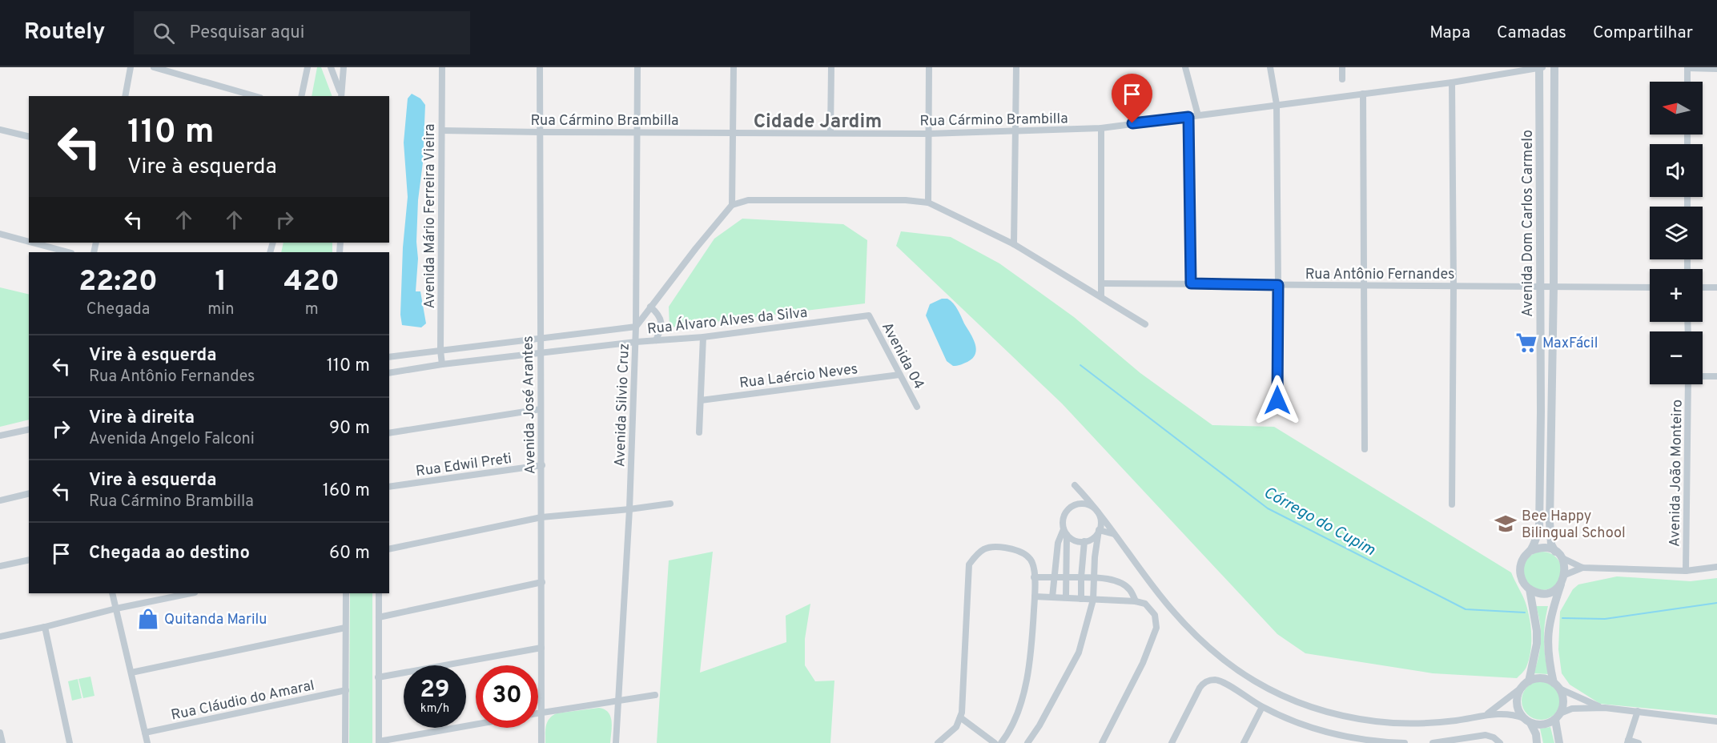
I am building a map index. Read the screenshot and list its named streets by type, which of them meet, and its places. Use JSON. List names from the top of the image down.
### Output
{
  "streets": {
    "street": [
      "Rua Cármino Brambilla",
      "Avenida Mário Ferreira Vieira",
      "Avenida Dom Carlos Carmelo",
      "Rua Antônio Fernandes",
      "Rua Álvaro Alves da Silva",
      "Avenida 04",
      "Rua Laércio Neves",
      "Avenida José Arantes",
      "Avenida Silvio Cruz",
      "Rua Edwil Preti",
      "Avenida João Monteiro",
      "Rua Cláudio do Amaral"
    ]
  },
  "crossings": [
    ["Rua Cármino Brambilla", "Avenida Mário Ferreira Vieira"],
    ["Rua Cármino Brambilla", "Avenida Dom Carlos Carmelo"],
    ["Rua Cármino Brambilla", "Avenida José Arantes"],
    ["Rua Cármino Brambilla", "Avenida Silvio Cruz"],
    ["Avenida Mário Ferreira Vieira", "Rua Álvaro Alves da Silva"],
    ["Avenida Dom Carlos Carmelo", "Rua Antônio Fernandes"],
    ["Rua Álvaro Alves da Silva", "Avenida 04"],
    ["Rua Álvaro Alves da Silva", "Avenida José Arantes"],
    ["Rua Álvaro Alves da Silva", "Avenida Silvio Cruz"],
    ["Avenida 04", "Rua Laércio Neves"],
    ["Avenida José Arantes", "Rua Edwil Preti"]
  ],
  "districts": ["Cidade Jardim"],
  "water": ["Córrego do Cupim"],
  "places": {
    "supermarket": ["MaxFácil"],
    "school or university": ["Bee Happy Bilingual School"],
    "shop": ["Quitanda Marilu"]
  },
  "north": "left",
  "page": {
    "header": "Routely",
    "search": "Pesquisar aqui",
    "nav": ["Mapa", "Camadas", "Compartilhar"],
    "map_buttons": ["+", "−"],
    "turn": ["110 m", "Vire à esquerda"],
    "eta": [
      "22:20",
      "Chegada",
      "1",
      "min",
      "420",
      "m"
    ],
    "list": [
      {
        "name": "Vire à esquerda",
        "note": "Rua Antônio Fernandes",
        "value": "110 m"
      },
      {
        "name": "Vire à direita",
        "note": "Avenida Angelo Falconi",
        "value": "90 m"
      },
      {
        "name": "Vire à esquerda",
        "note": "Rua Cármino Brambilla",
        "value": "160 m"
      },
      {
        "name": "Chegada ao destino",
        "value": "60 m"
      }
    ],
    "speed": "29 km/h",
    "limit": "30"
  }
}
